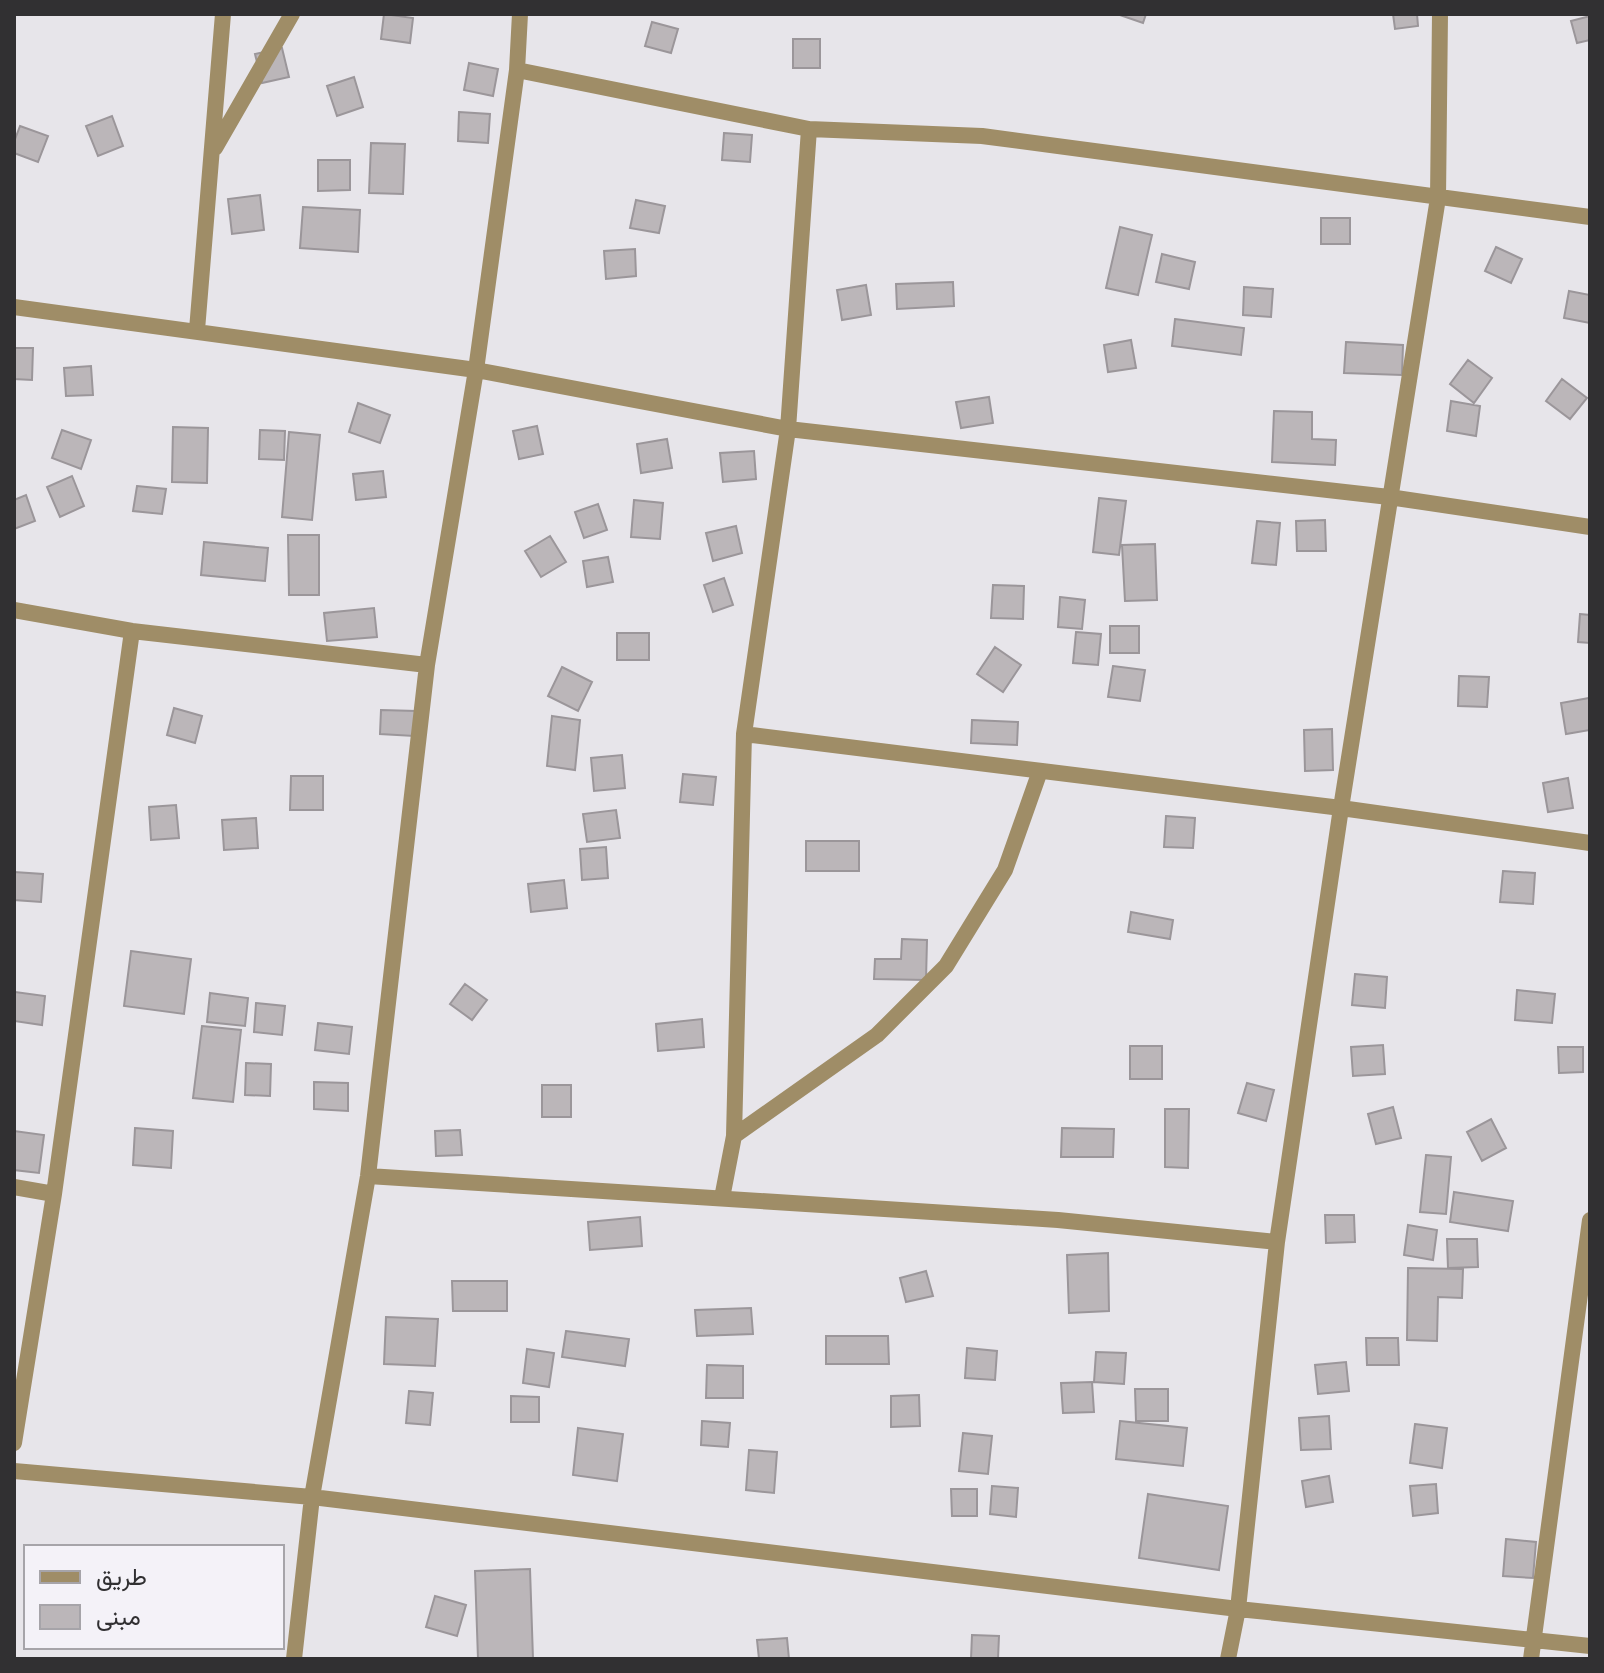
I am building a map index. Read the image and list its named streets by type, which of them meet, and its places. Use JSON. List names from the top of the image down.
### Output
{
  "legend": ["طريق", "مبنى"]
}
